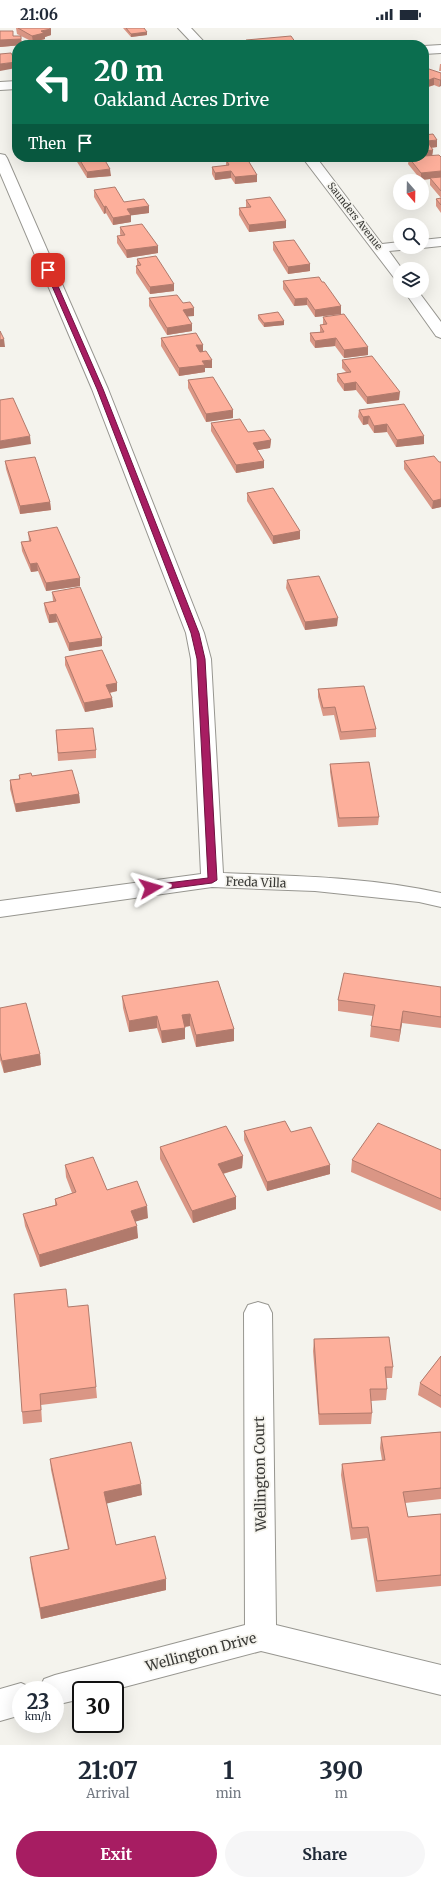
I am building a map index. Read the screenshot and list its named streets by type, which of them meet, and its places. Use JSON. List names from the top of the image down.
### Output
{
  "streets": {
    "street": [
      "Saunders Avenue",
      "Freda Villa",
      "Wellington Court",
      "Wellington Drive"
    ]
  },
  "crossings": [
    ["Wellington Court", "Wellington Drive"]
  ],
  "north": "bottom",
  "page": {
    "status": "21:06",
    "turn": ["20 m", "Oakland Acres Drive"],
    "then": "Then",
    "speed": "23 km/h",
    "limit": "30",
    "eta": [
      "21:07",
      "Arrival",
      "1",
      "min",
      "390",
      "m"
    ],
    "buttons": ["Exit", "Share"]
  }
}
